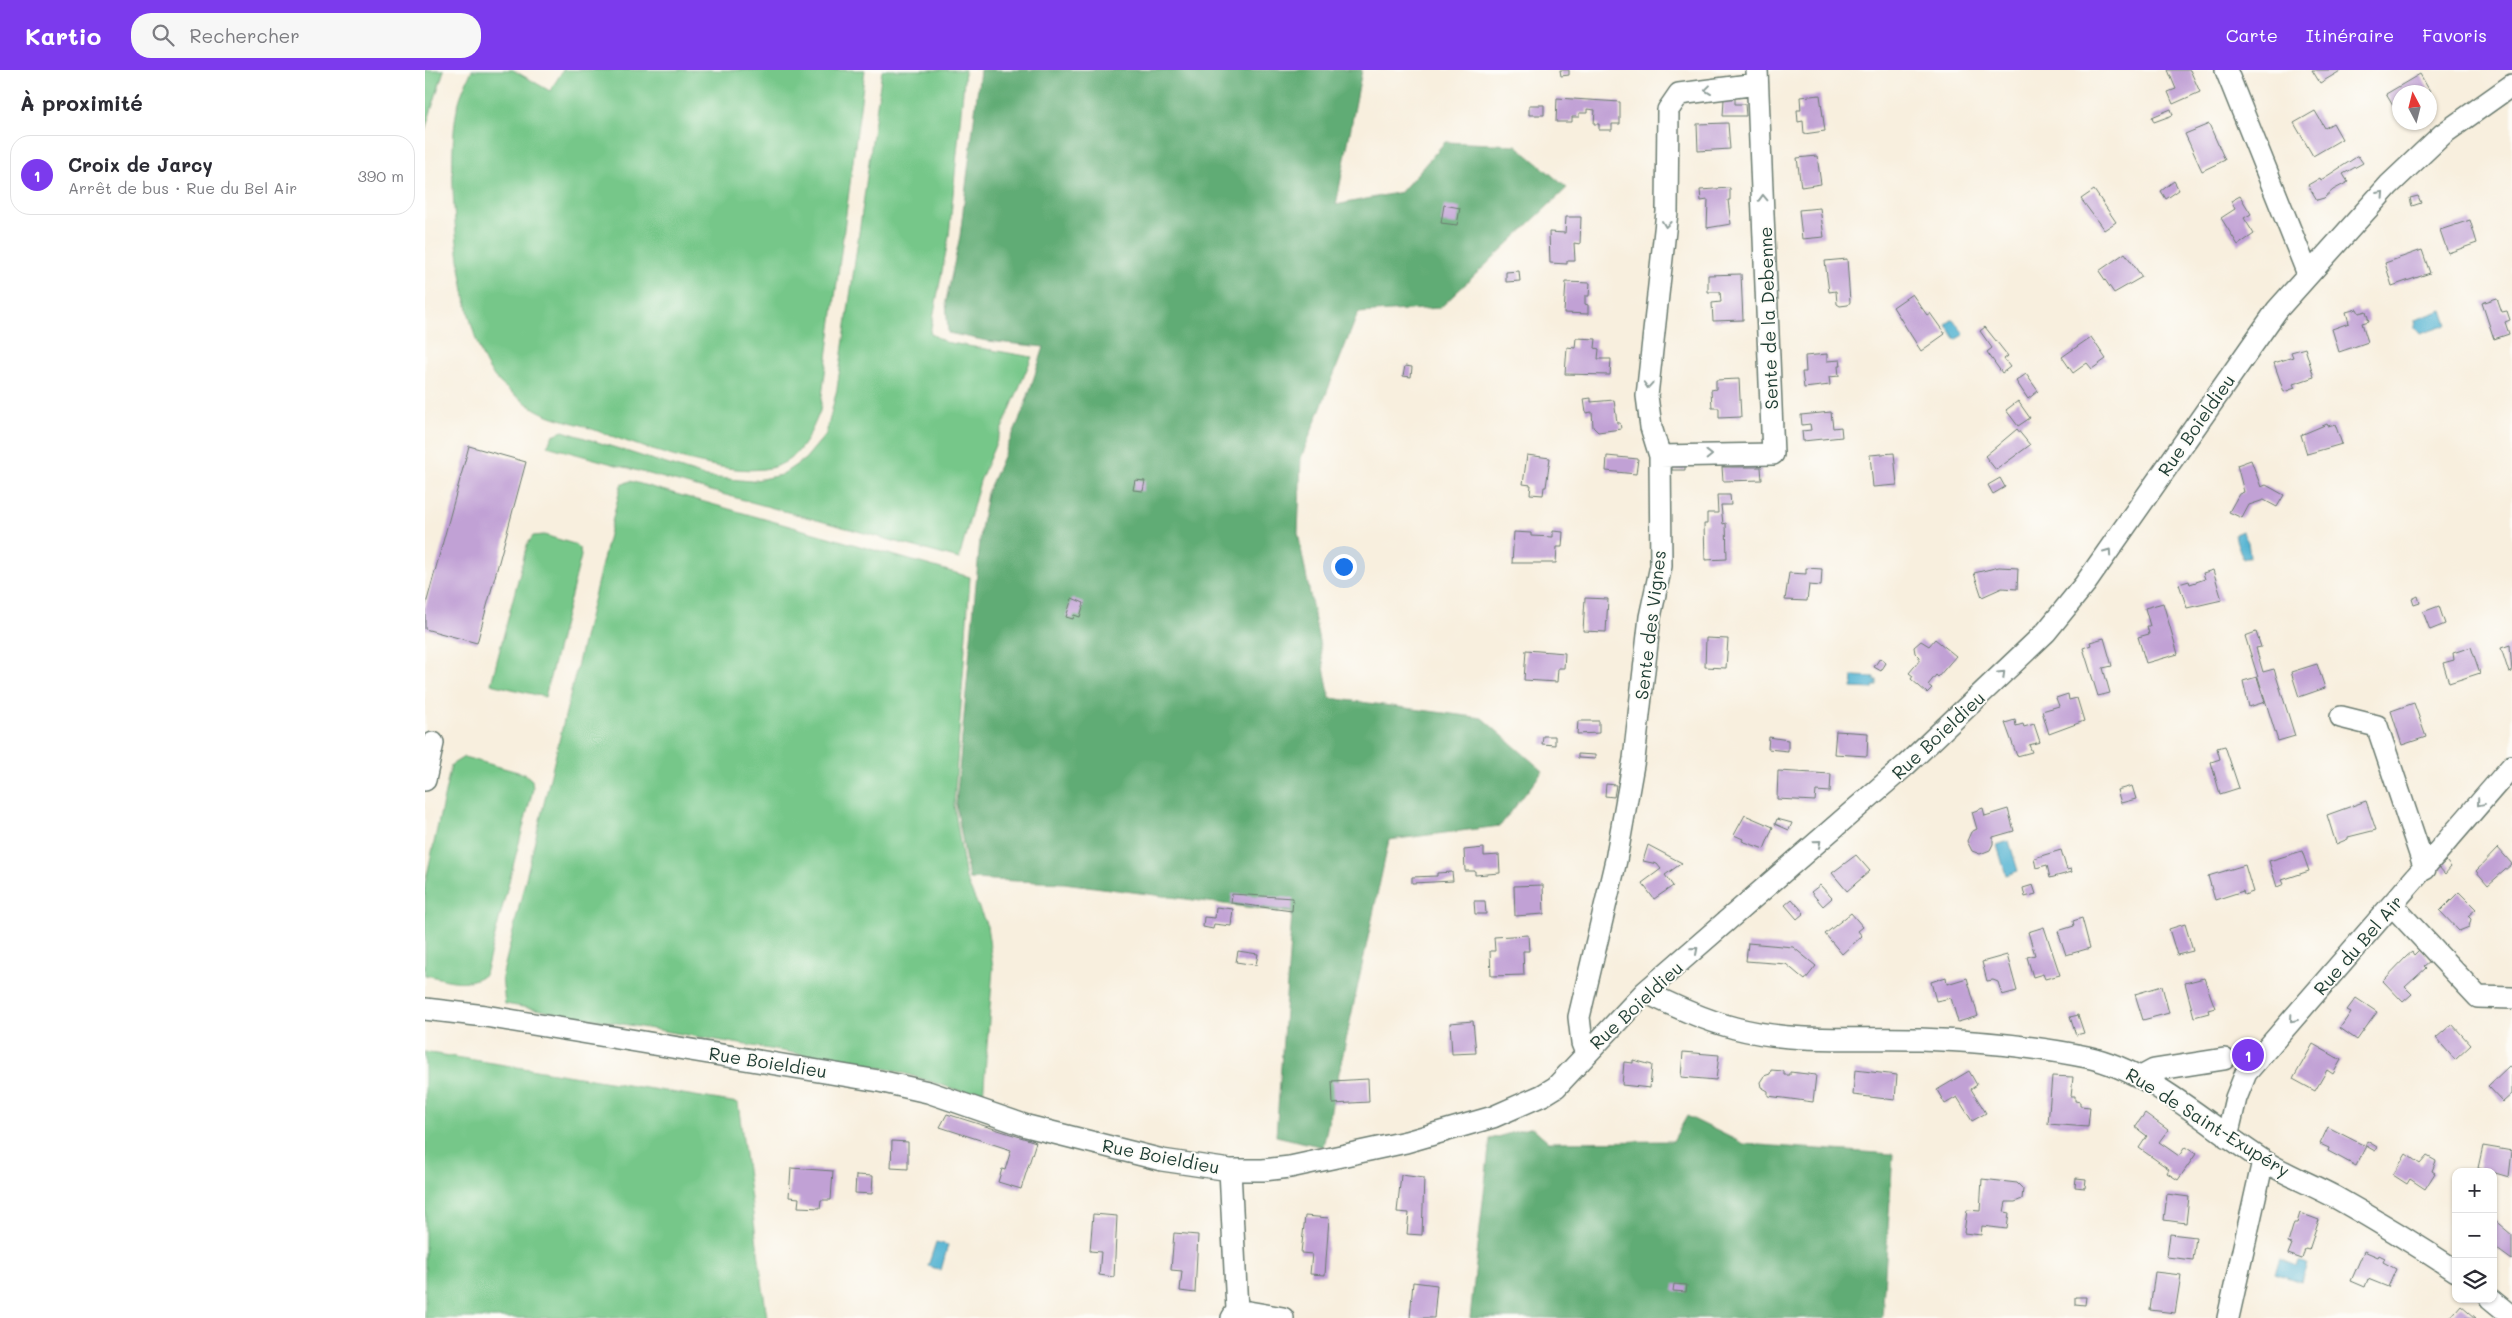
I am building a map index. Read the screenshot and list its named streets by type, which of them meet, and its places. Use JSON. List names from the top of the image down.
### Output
{
  "streets": {
    "street": [
      "Sente de la Debenne",
      "Rue Boieldieu",
      "Sente des Vignes",
      "Rue du Bel Air",
      "Rue de Saint-Exupéry"
    ]
  },
  "crossings": [
    ["Sente de la Debenne", "Sente des Vignes"],
    ["Rue Boieldieu", "Sente des Vignes"],
    ["Rue Boieldieu", "Rue de Saint-Exupéry"],
    ["Rue du Bel Air", "Rue de Saint-Exupéry"]
  ],
  "one_way": ["Rue Boieldieu", "Sente des Vignes", "Rue du Bel Air"],
  "north": "top",
  "page": {
    "header": "Kartio",
    "search": "Rechercher",
    "nav": ["Carte", "Itinéraire", "Favoris"],
    "heading": "À proximité",
    "list": [
      {
        "mark": "1",
        "name": "Croix de Jarcy",
        "note": "Arrêt de bus · Rue du Bel Air",
        "value": "390 m"
      }
    ],
    "pins": "1",
    "map_buttons": ["+", "−"]
  }
}
